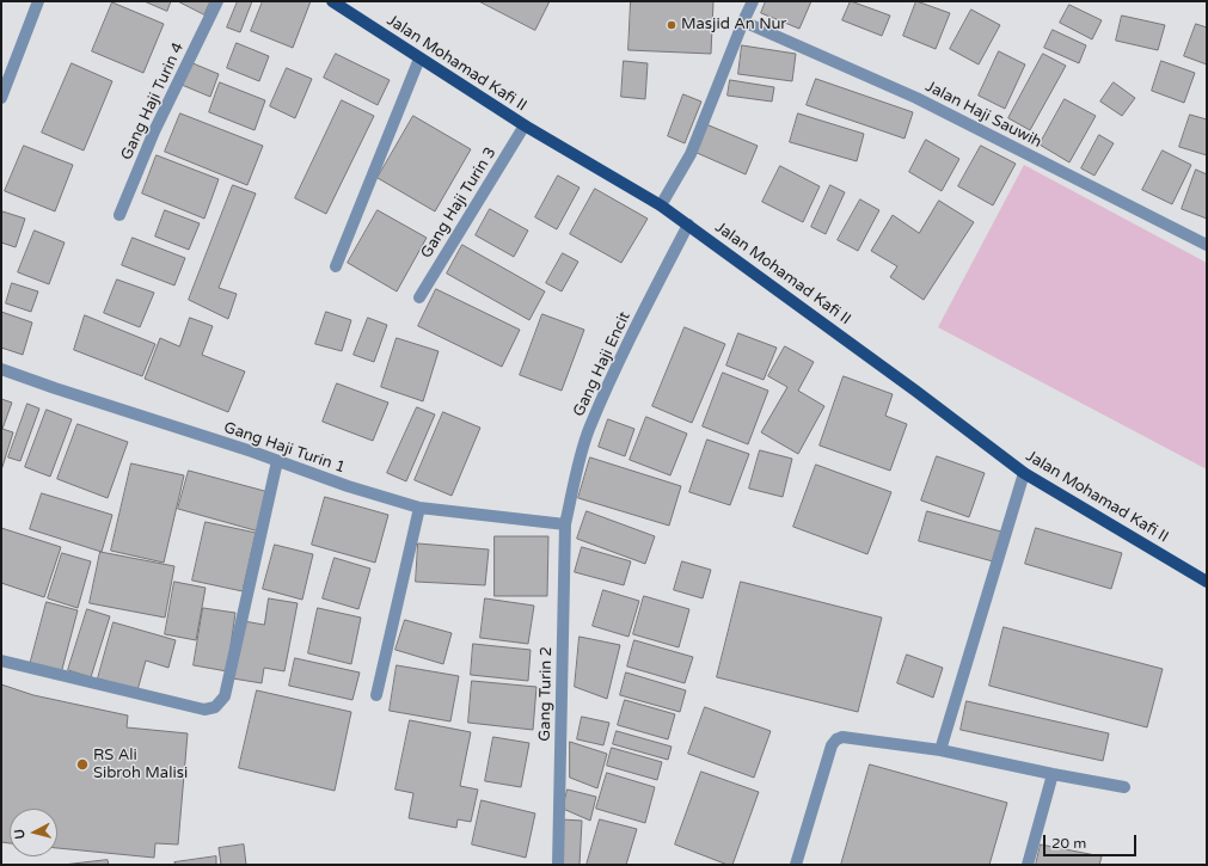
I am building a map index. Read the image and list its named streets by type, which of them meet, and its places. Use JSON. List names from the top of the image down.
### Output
{
  "streets": {
    "main road": ["Jalan Mohamad Kafi II"],
    "street": [
      "Gang Haji Turin 4",
      "Jalan Haji Sauwih",
      "Gang Haji Turin 3",
      "Gang Haji Encit",
      "Gang Haji Turin 1",
      "Gang Turin 2"
    ]
  },
  "crossings": [
    ["Jalan Mohamad Kafi II", "Gang Haji Turin 3"],
    ["Jalan Mohamad Kafi II", "Gang Haji Encit"],
    ["Gang Haji Encit", "Gang Haji Turin 1"],
    ["Gang Haji Encit", "Gang Turin 2"],
    ["Gang Haji Turin 1", "Gang Turin 2"]
  ],
  "places": ["Masjid An Nur", "RS Ali Sibroh Malisi"],
  "scale_bar": "20 m",
  "north": "left"
}
